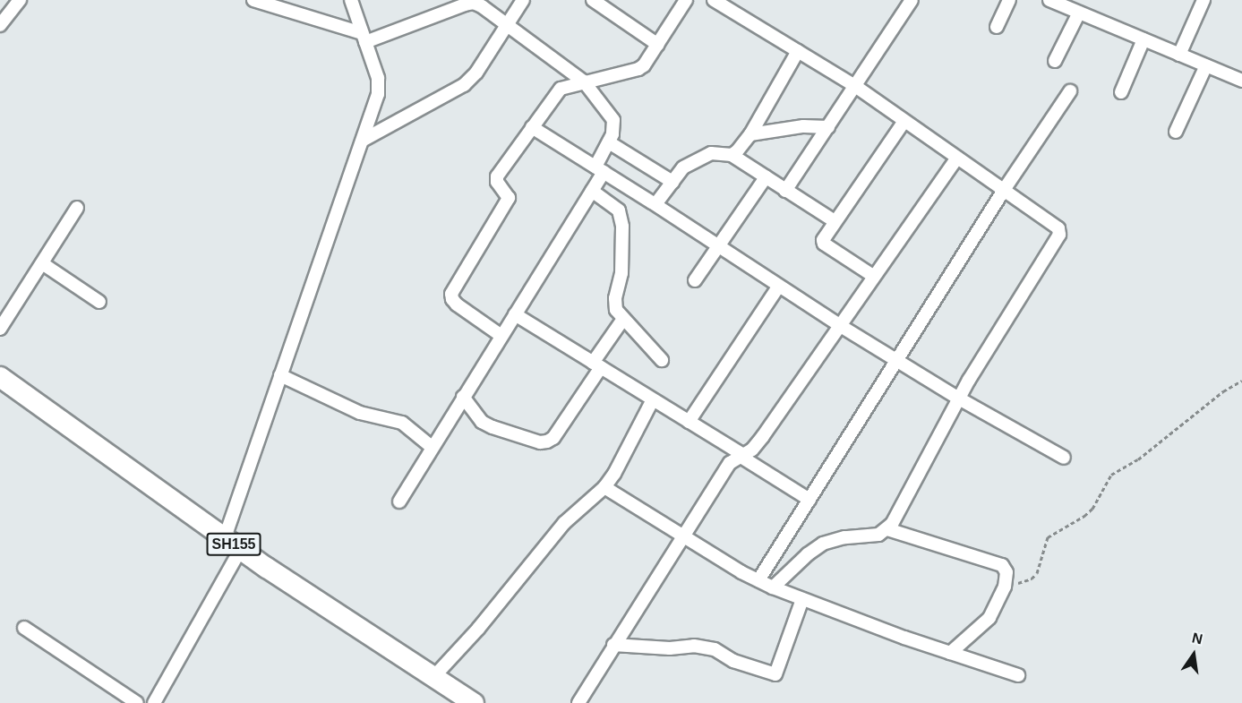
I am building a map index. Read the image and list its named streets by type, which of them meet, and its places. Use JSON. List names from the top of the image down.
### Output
{
  "streets": {
    "main road": ["SH155"]
  },
  "north": "top"
}
